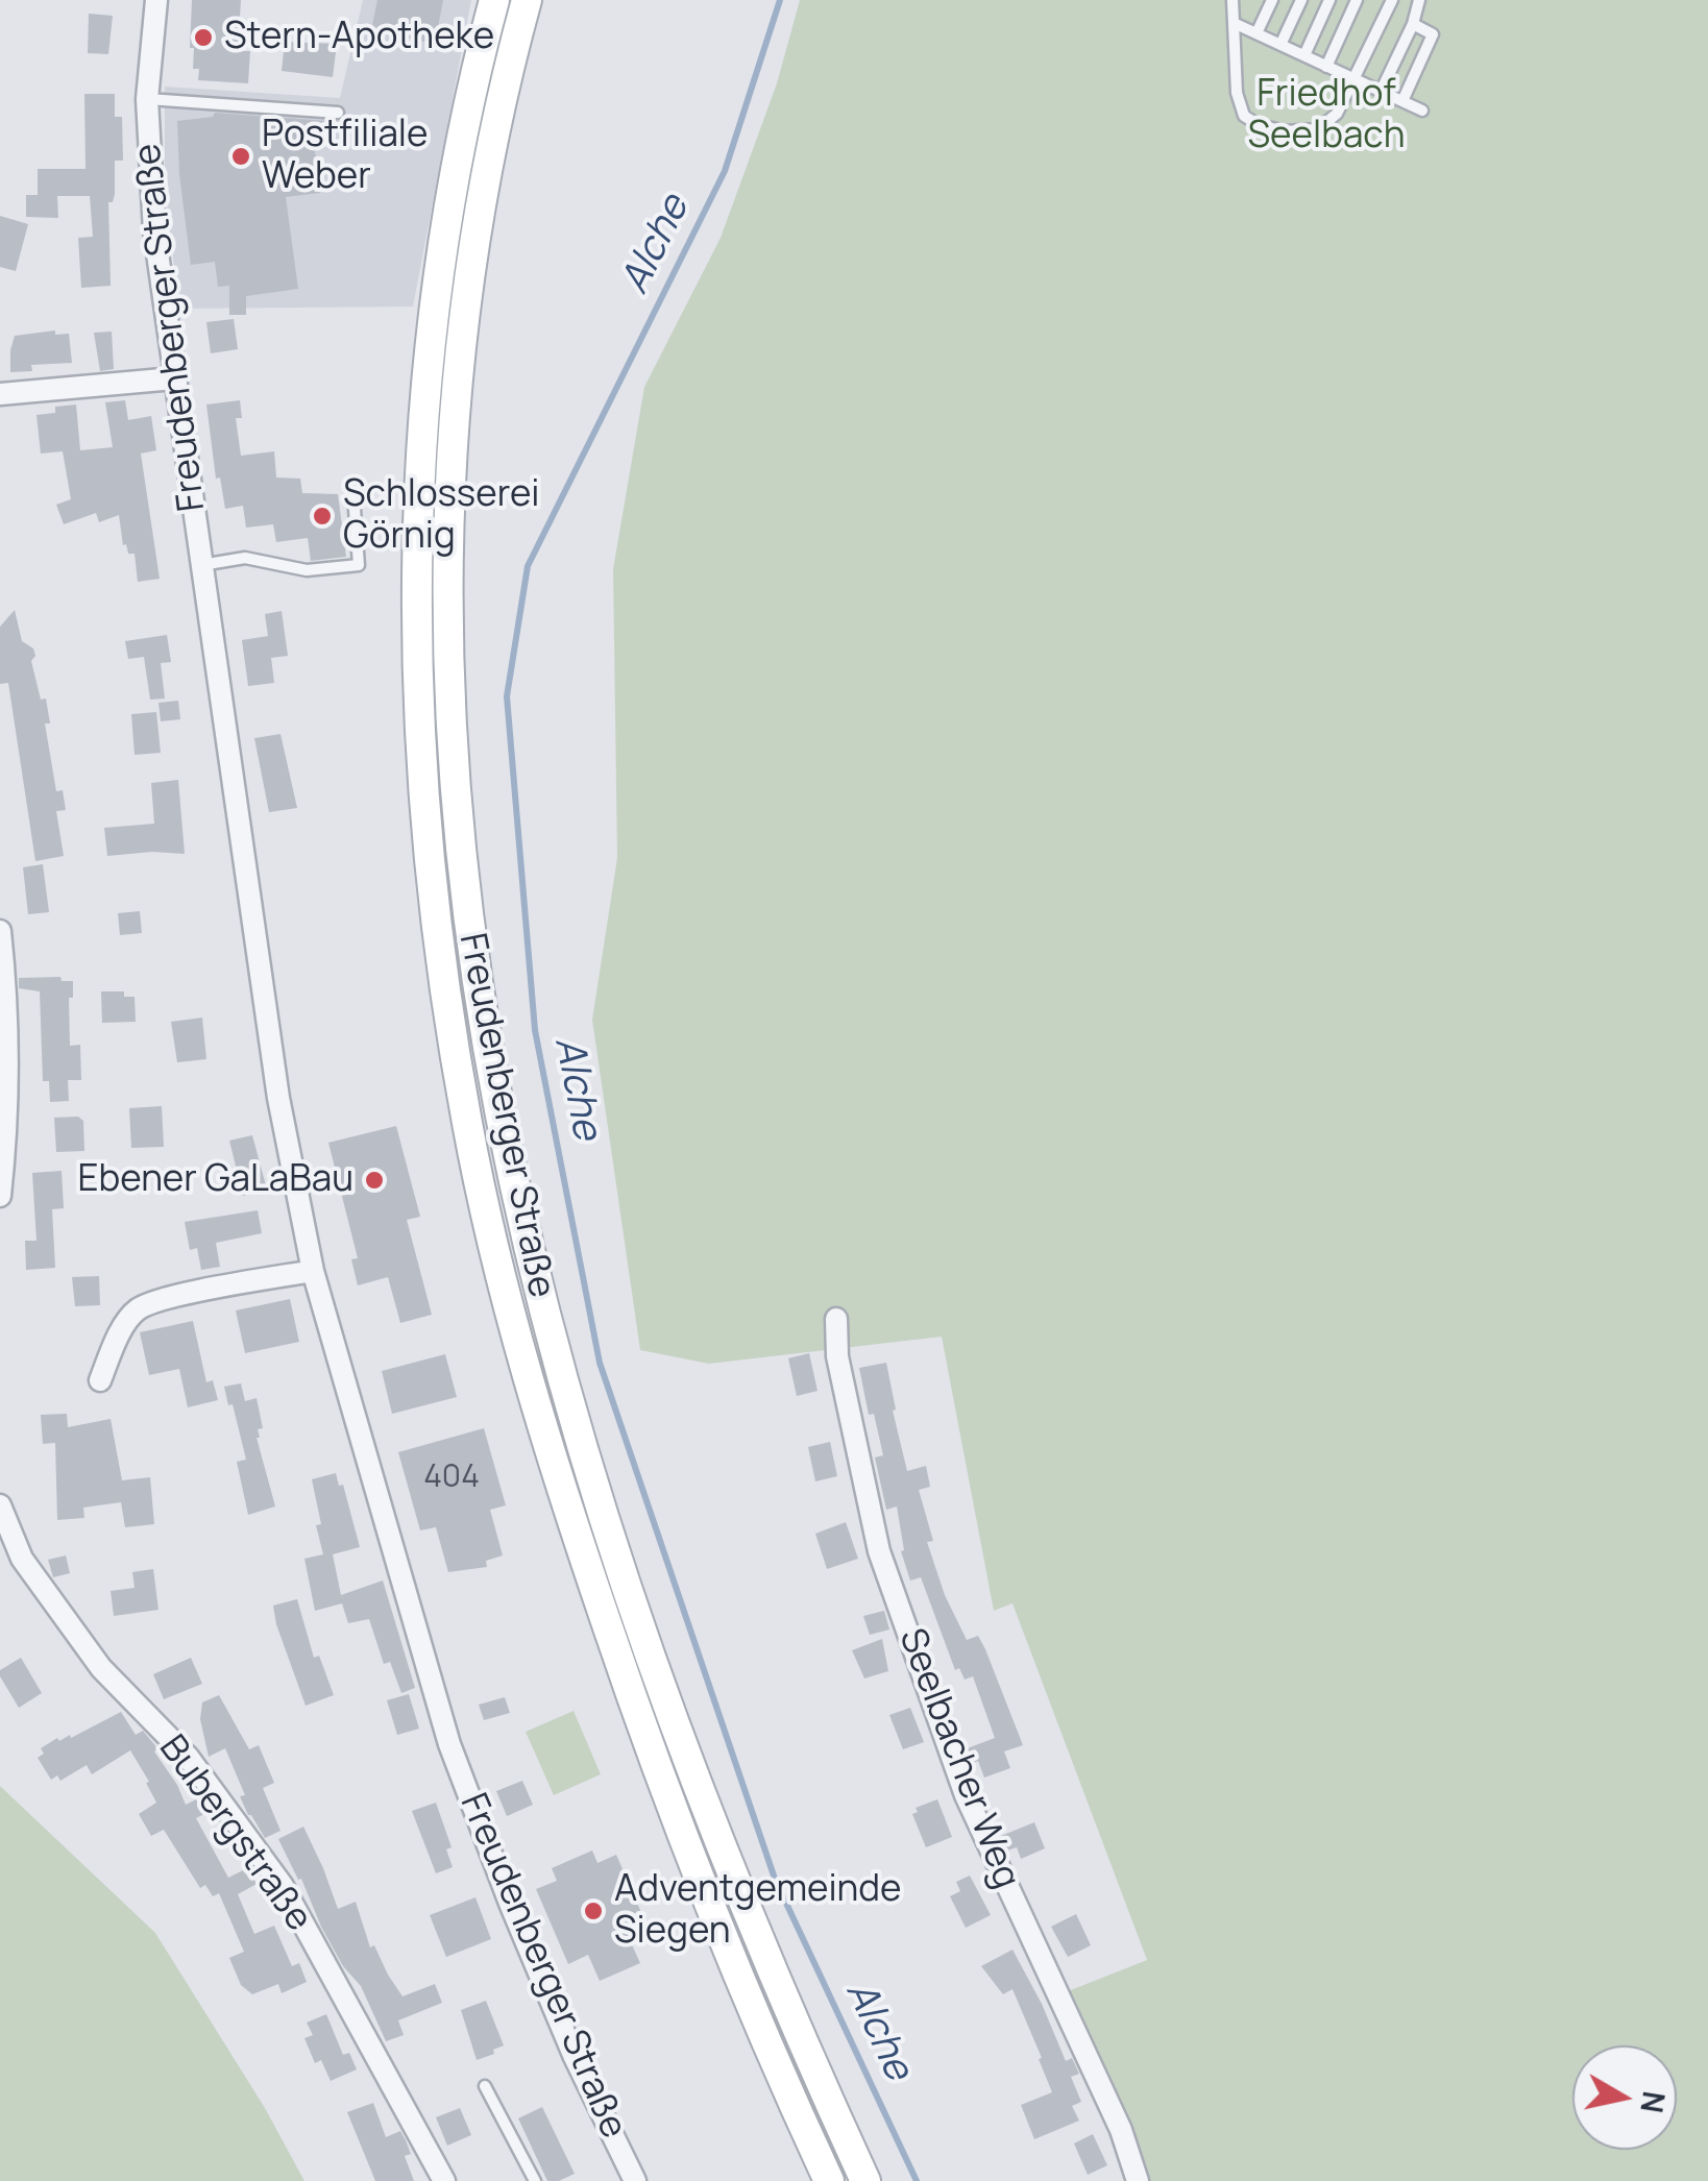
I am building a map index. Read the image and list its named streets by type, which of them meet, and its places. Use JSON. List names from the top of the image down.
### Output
{
  "streets": {
    "main road": ["Freudenberger Straße"],
    "street": ["Seelbacher Weg", "Bubergstraße"]
  },
  "water": ["Alche"],
  "parks": ["Friedhof Seelbach"],
  "places": [
    "Stern-Apotheke",
    "Postfiliale Weber",
    "Schlosserei Görnig",
    "Ebener GaLaBau",
    "Adventgemeinde Siegen"
  ],
  "house_numbers": ["404"],
  "north": "right"
}
